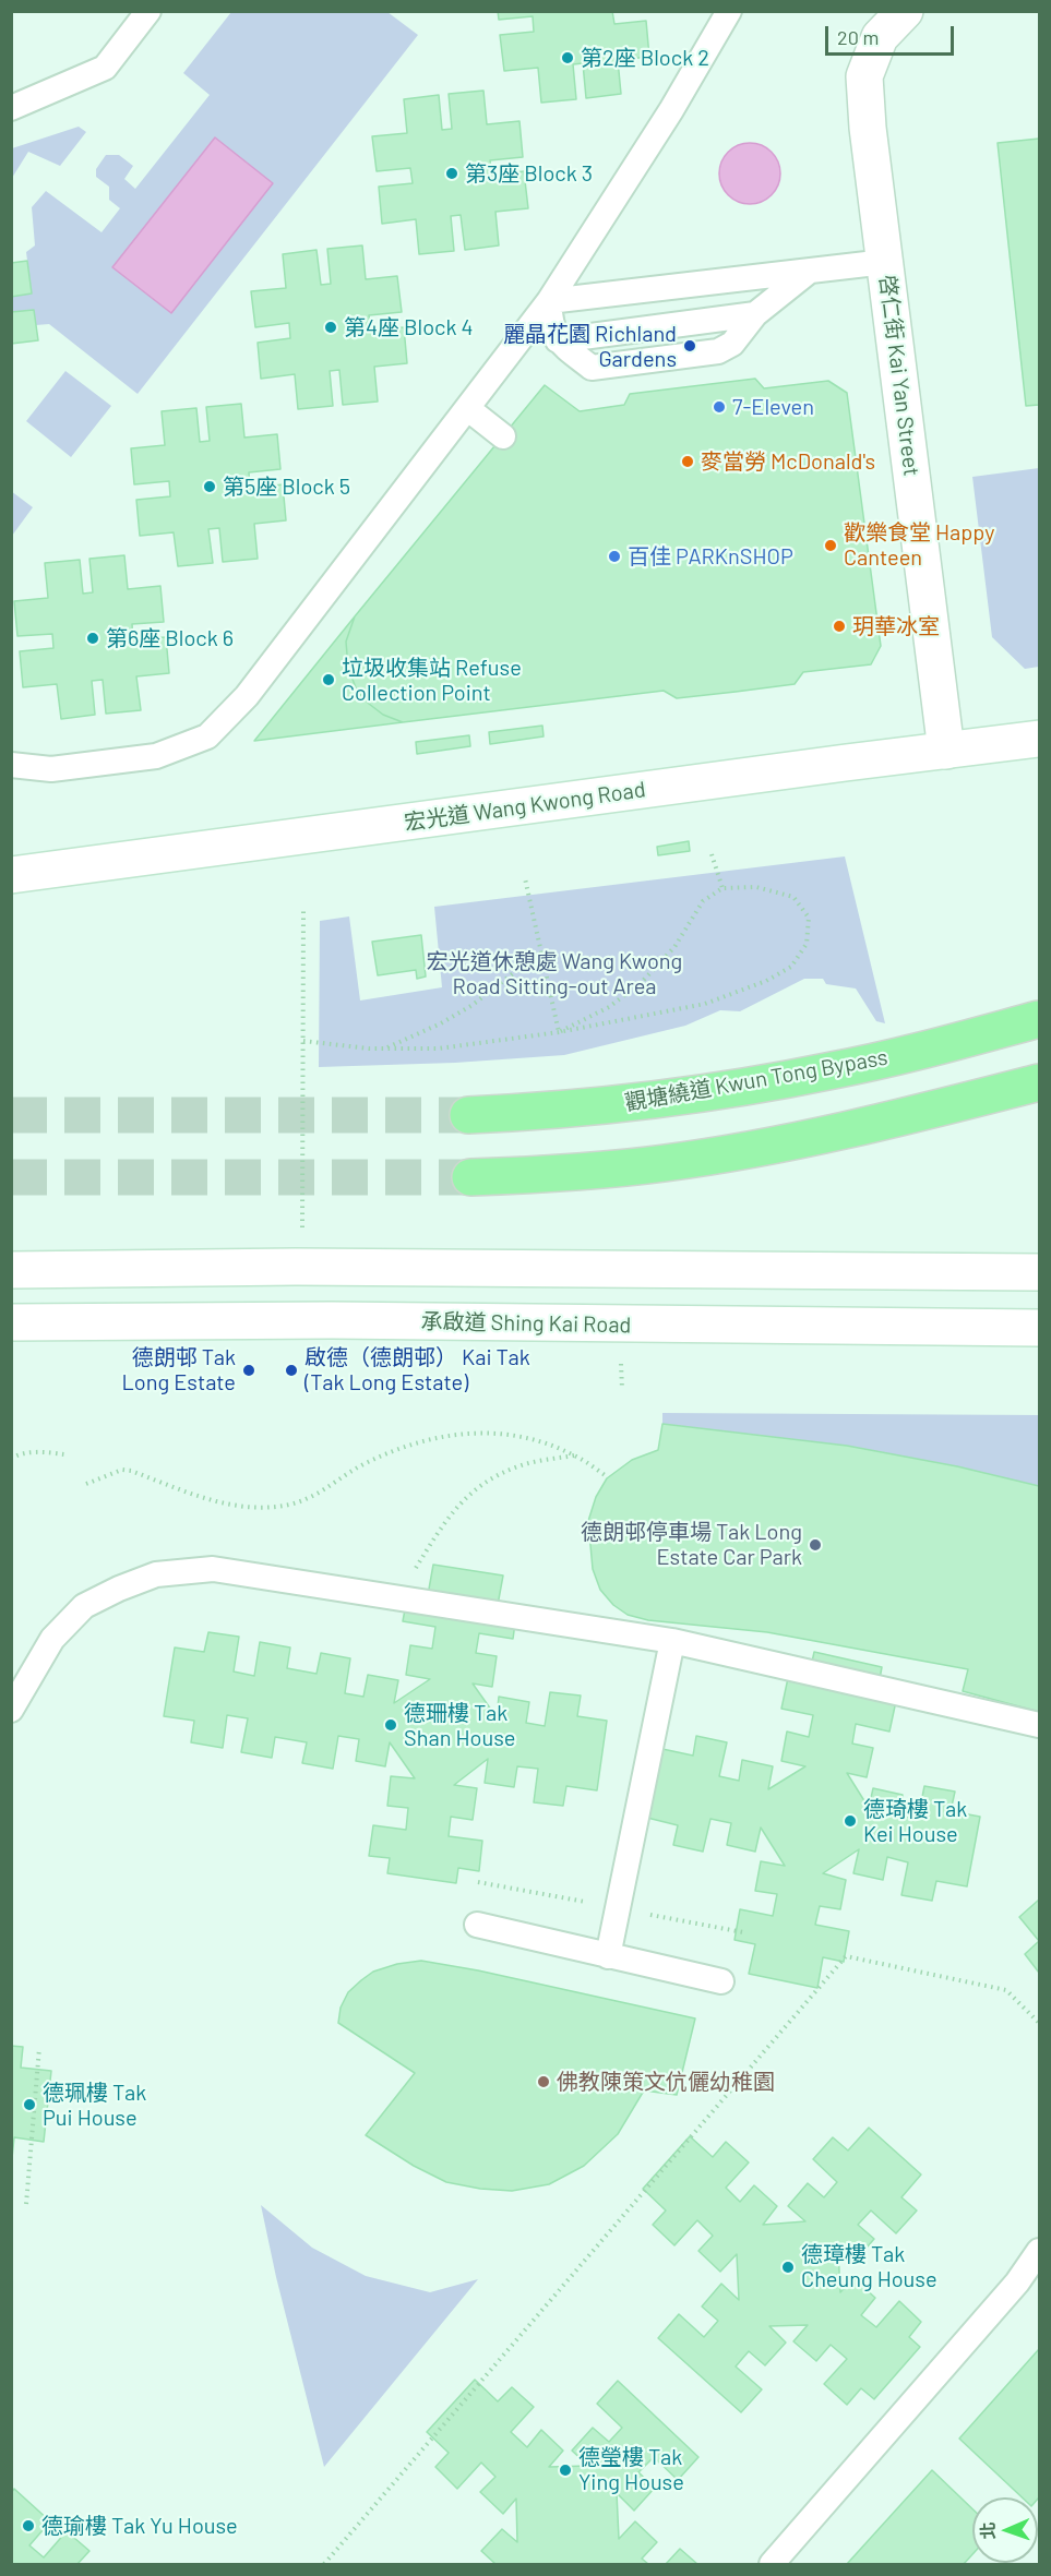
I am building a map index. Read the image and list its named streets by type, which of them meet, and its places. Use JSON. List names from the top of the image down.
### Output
{
  "streets": {
    "highway": ["觀塘繞道 Kwun Tong Bypass"],
    "main road": ["啓仁街 Kai Yan Street", "宏光道 Wang Kwong Road", "承啟道 Shing Kai Road"]
  },
  "crossings": [
    ["啓仁街 Kai Yan Street", "宏光道 Wang Kwong Road"]
  ],
  "parks": ["宏光道休憩處 Wang Kwong Road Sitting-out Area"],
  "places": [
    "第2座 Block 2",
    "第3座 Block 3",
    "第4座 Block 4",
    "麗晶花園 Richland Gardens",
    "7-Eleven",
    "麥當勞 McDonald's",
    "第5座 Block 5",
    "歡樂食堂 Happy Canteen",
    "百佳 PARKnSHOP",
    "玥華冰室",
    "第6座 Block 6",
    "垃圾收集站 Refuse Collection Point",
    "德朗邨 Tak Long Estate",
    "啟德（德朗邨） Kai Tak (Tak Long Estate)",
    "德朗邨停車場 Tak Long Estate Car Park",
    "德珊樓 Tak Shan House",
    "德琦樓 Tak Kei House",
    "佛教陳策文伉儷幼稚園",
    "德珮樓 Tak Pui House",
    "德璋樓 Tak Cheung House",
    "德瑩樓 Tak Ying House",
    "德瑜樓 Tak Yu House"
  ],
  "scale_bar": "20 m",
  "north": "left"
}
